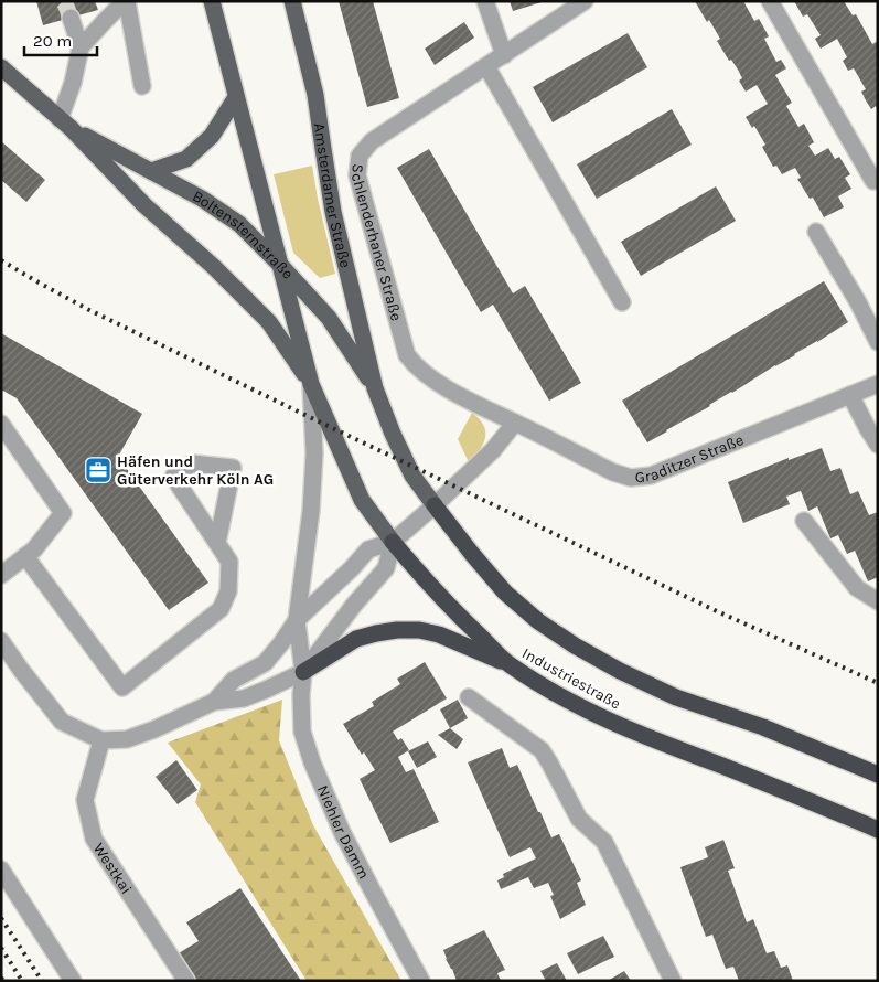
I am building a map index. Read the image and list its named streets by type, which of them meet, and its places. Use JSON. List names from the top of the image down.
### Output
{
  "streets": {
    "highway": ["Industriestraße"],
    "main road": ["Amsterdamer Straße", "Boltensternstraße"],
    "street": [
      "Schlenderhaner Straße",
      "Graditzer Straße",
      "Niehler Damm",
      "Westkai"
    ]
  },
  "crossings": [
    ["Amsterdamer Straße", "Boltensternstraße"],
    ["Amsterdamer Straße", "Industriestraße"],
    ["Boltensternstraße", "Industriestraße"],
    ["Boltensternstraße", "Niehler Damm"],
    ["Schlenderhaner Straße", "Graditzer Straße"],
    ["Industriestraße", "Niehler Damm"]
  ],
  "places": {
    "office": ["Häfen und Güterverkehr Köln AG"]
  },
  "scale_bar": "20 m"
}
